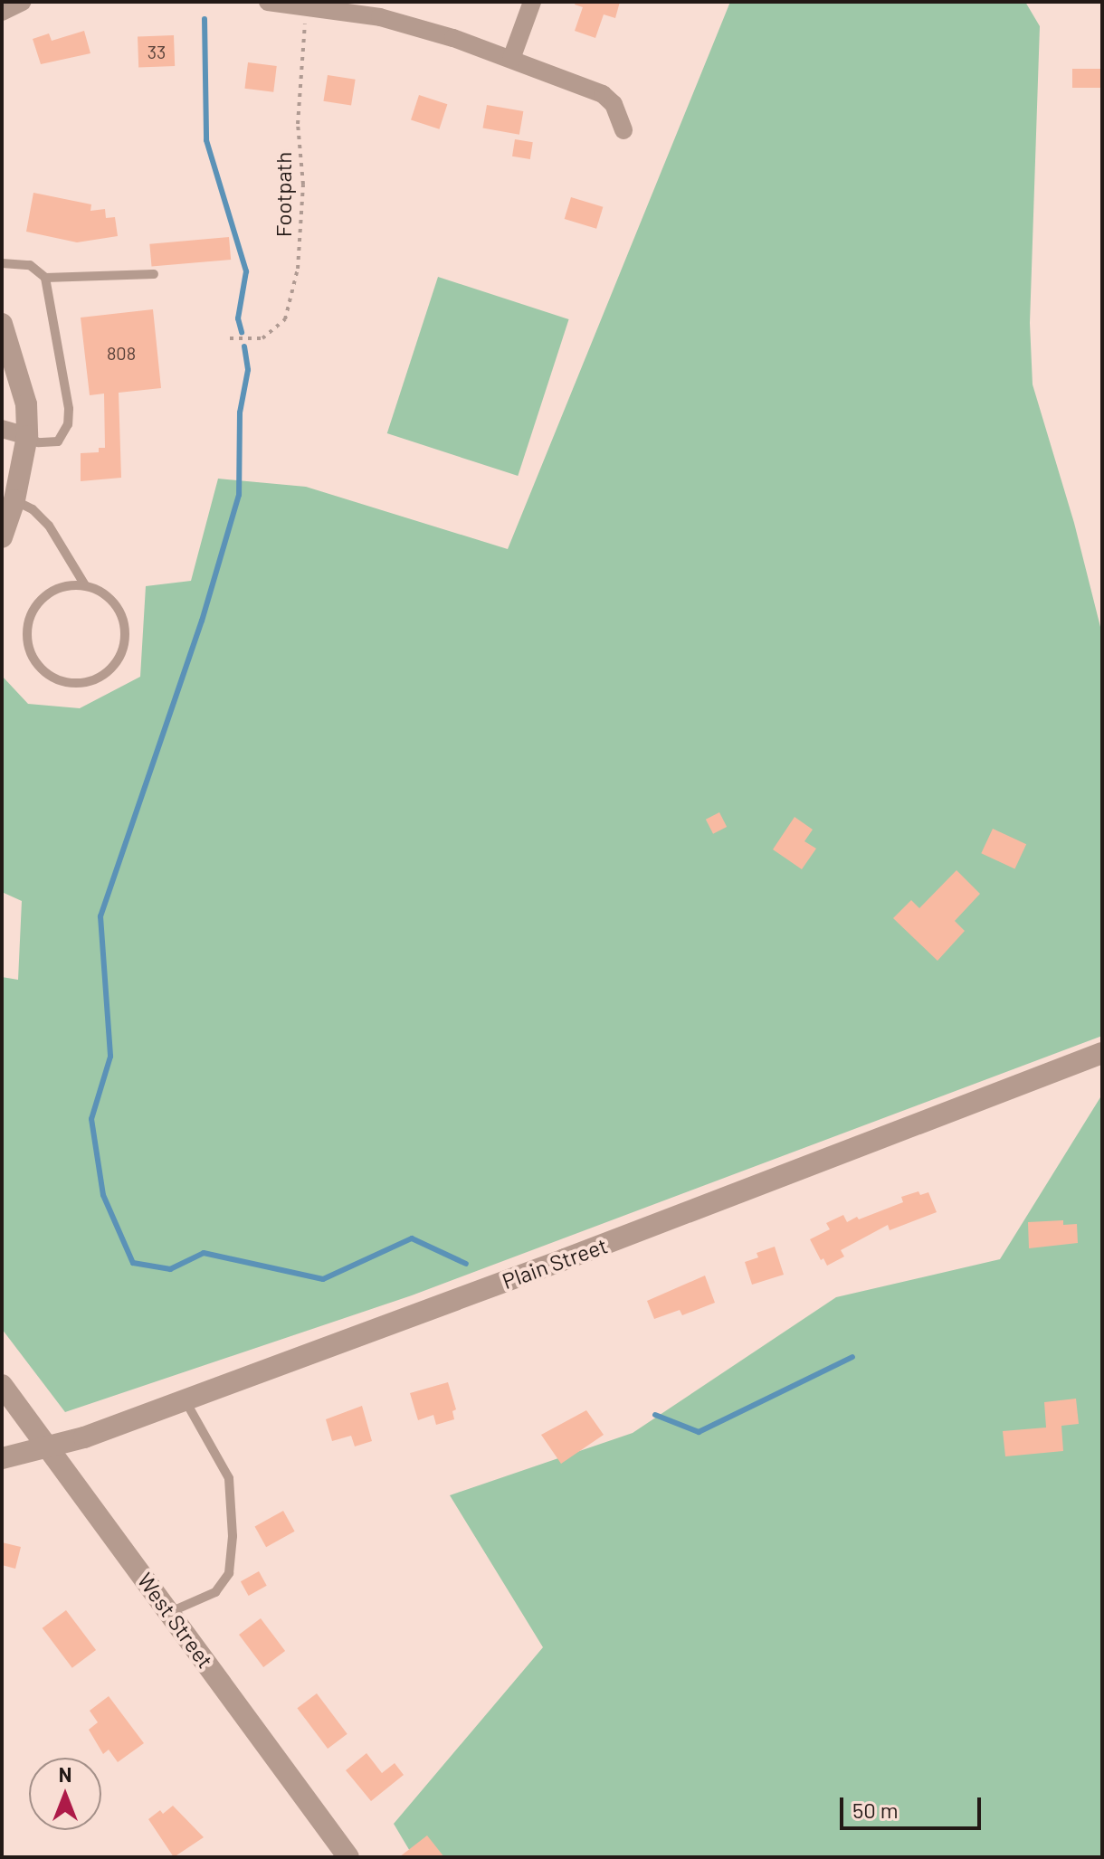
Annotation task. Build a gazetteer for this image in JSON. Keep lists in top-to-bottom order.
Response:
{
  "streets": {
    "street": ["Plain Street", "West Street"],
    "path": ["Footpath"]
  },
  "crossings": [
    ["Plain Street", "West Street"]
  ],
  "house_numbers": ["33", "808"],
  "scale_bar": "50 m",
  "north": "top"
}
